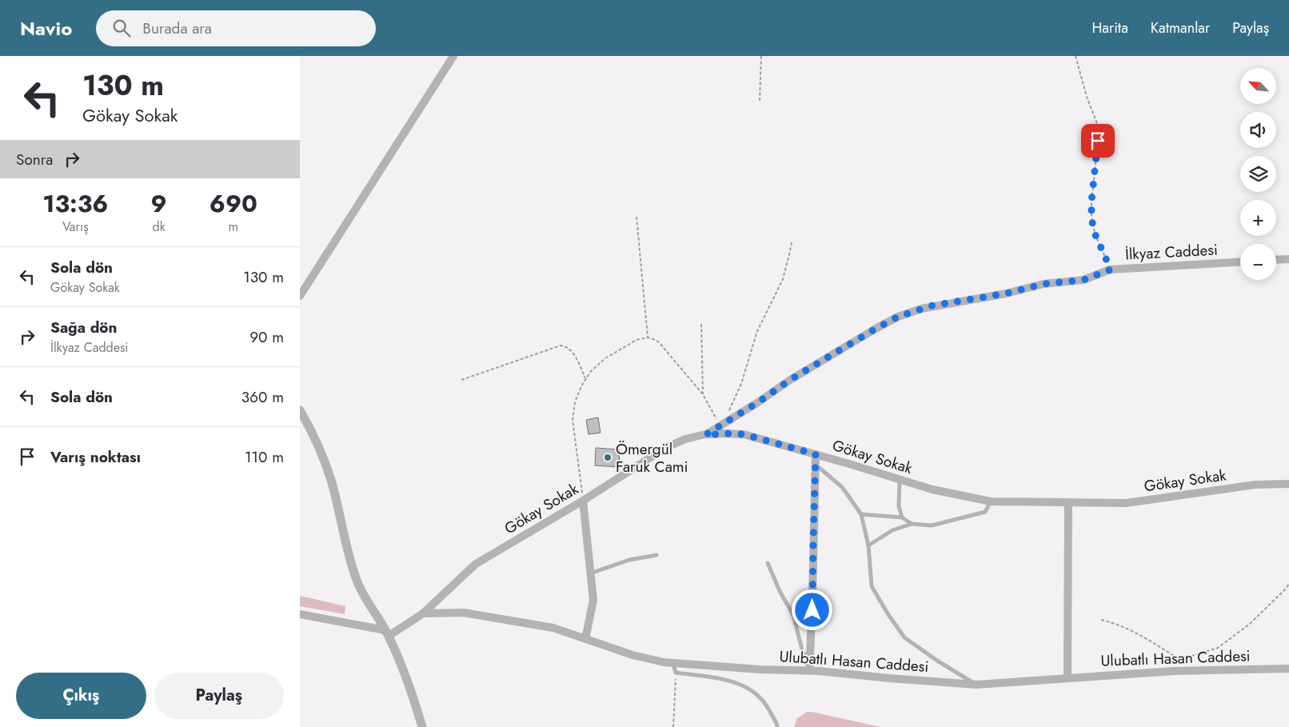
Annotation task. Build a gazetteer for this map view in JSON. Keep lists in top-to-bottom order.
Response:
{
  "streets": {
    "street": ["İlkyaz Caddesi", "Gökay Sokak", "Ulubatlı Hasan Caddesi"]
  },
  "crossings": [
    ["İlkyaz Caddesi", "Gökay Sokak"],
    ["Gökay Sokak", "Ulubatlı Hasan Caddesi"]
  ],
  "places": ["Ömergül Faruk Cami"],
  "north": "top left",
  "page": {
    "header": "Navio",
    "search": "Burada ara",
    "nav": ["Harita", "Katmanlar", "Paylaş"],
    "turn": ["130 m", "Gökay Sokak"],
    "map_buttons": ["+", "−"],
    "then": "Sonra",
    "eta": [
      "13:36",
      "Varış",
      "9",
      "dk",
      "690",
      "m"
    ],
    "list": [
      {
        "name": "Sola dön",
        "note": "Gökay Sokak",
        "value": "130 m"
      },
      {
        "name": "Sağa dön",
        "note": "İlkyaz Caddesi",
        "value": "90 m"
      },
      {
        "name": "Sola dön",
        "value": "360 m"
      },
      {
        "name": "Varış noktası",
        "value": "110 m"
      }
    ],
    "buttons": ["Çıkış", "Paylaş"]
  }
}
